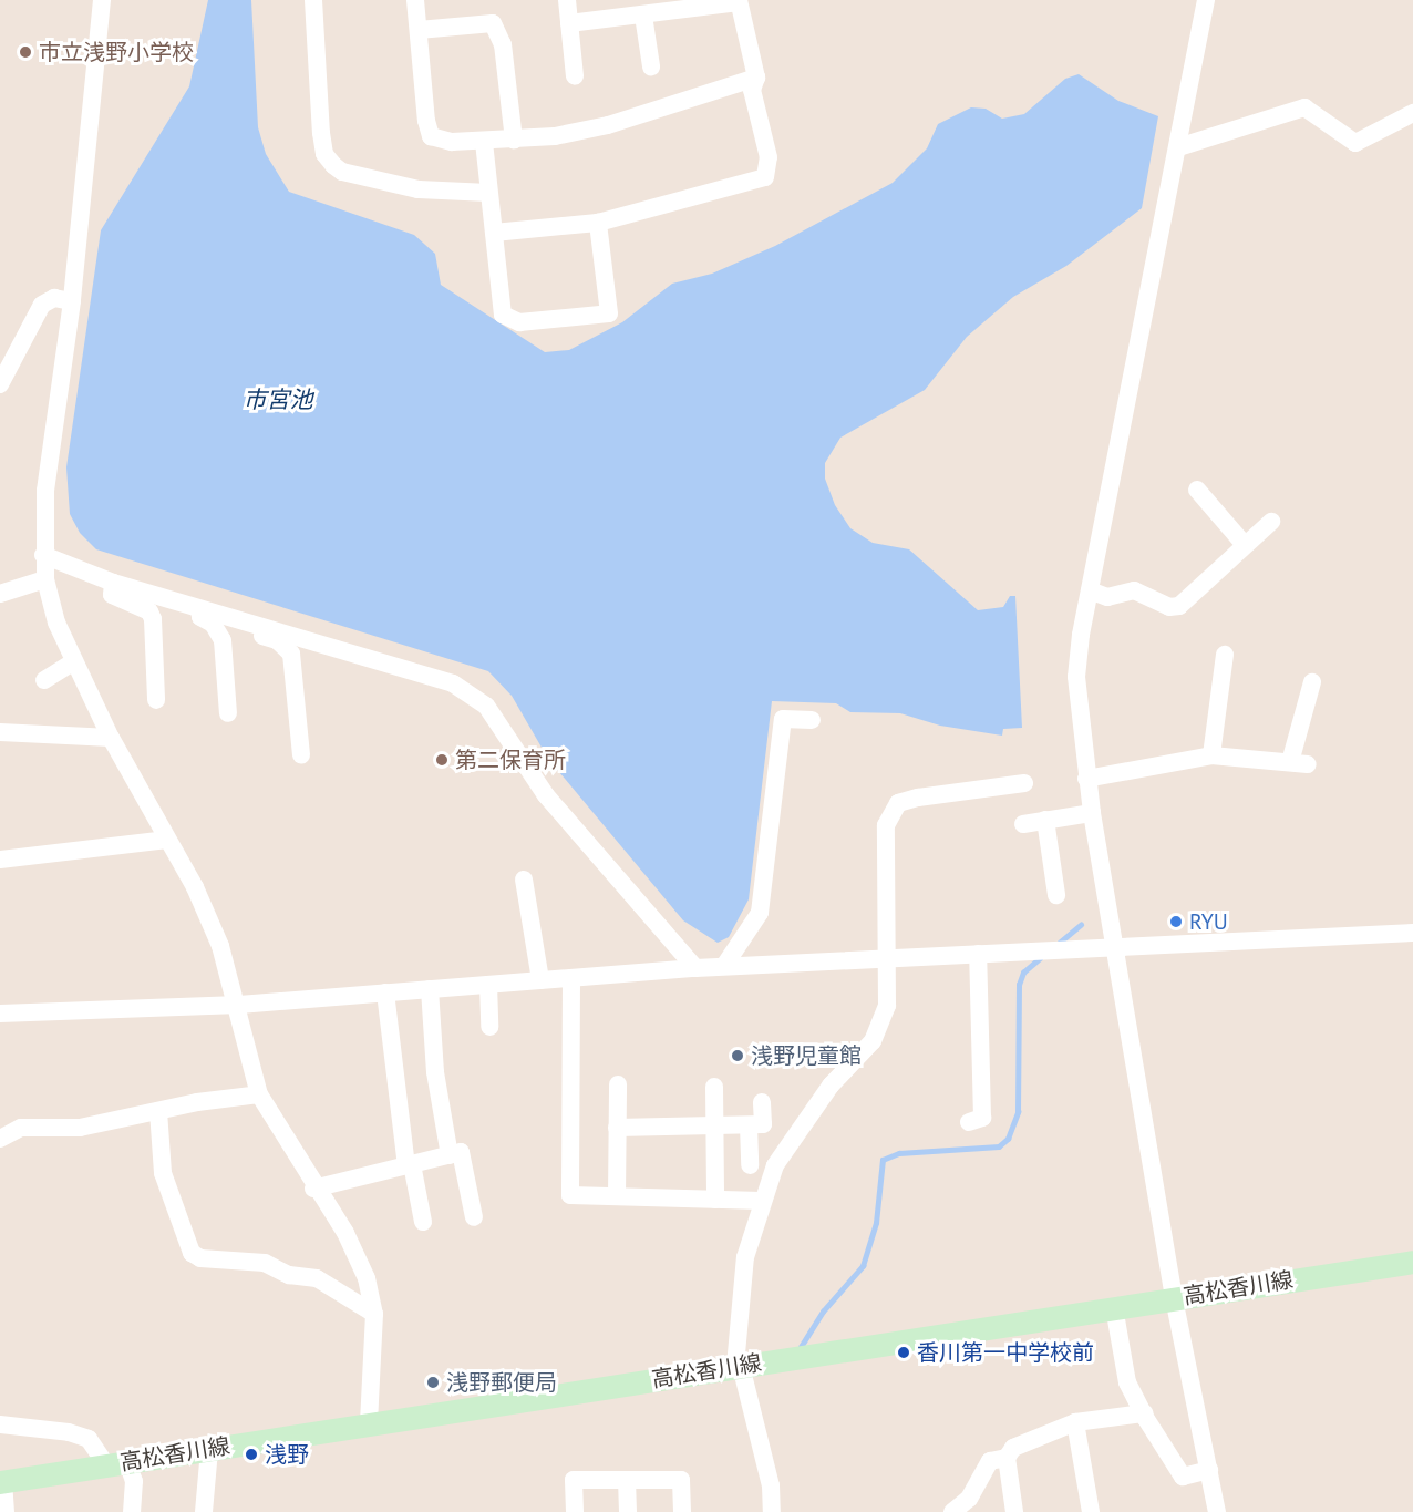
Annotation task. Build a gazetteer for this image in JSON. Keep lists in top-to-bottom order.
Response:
{
  "streets": {
    "main road": ["高松香川線"]
  },
  "water": ["市宮池"],
  "places": [
    "市立浅野小学校",
    "第二保育所",
    "RYU",
    "浅野児童館",
    "香川第一中学校前",
    "浅野郵便局",
    "浅野"
  ]
}
